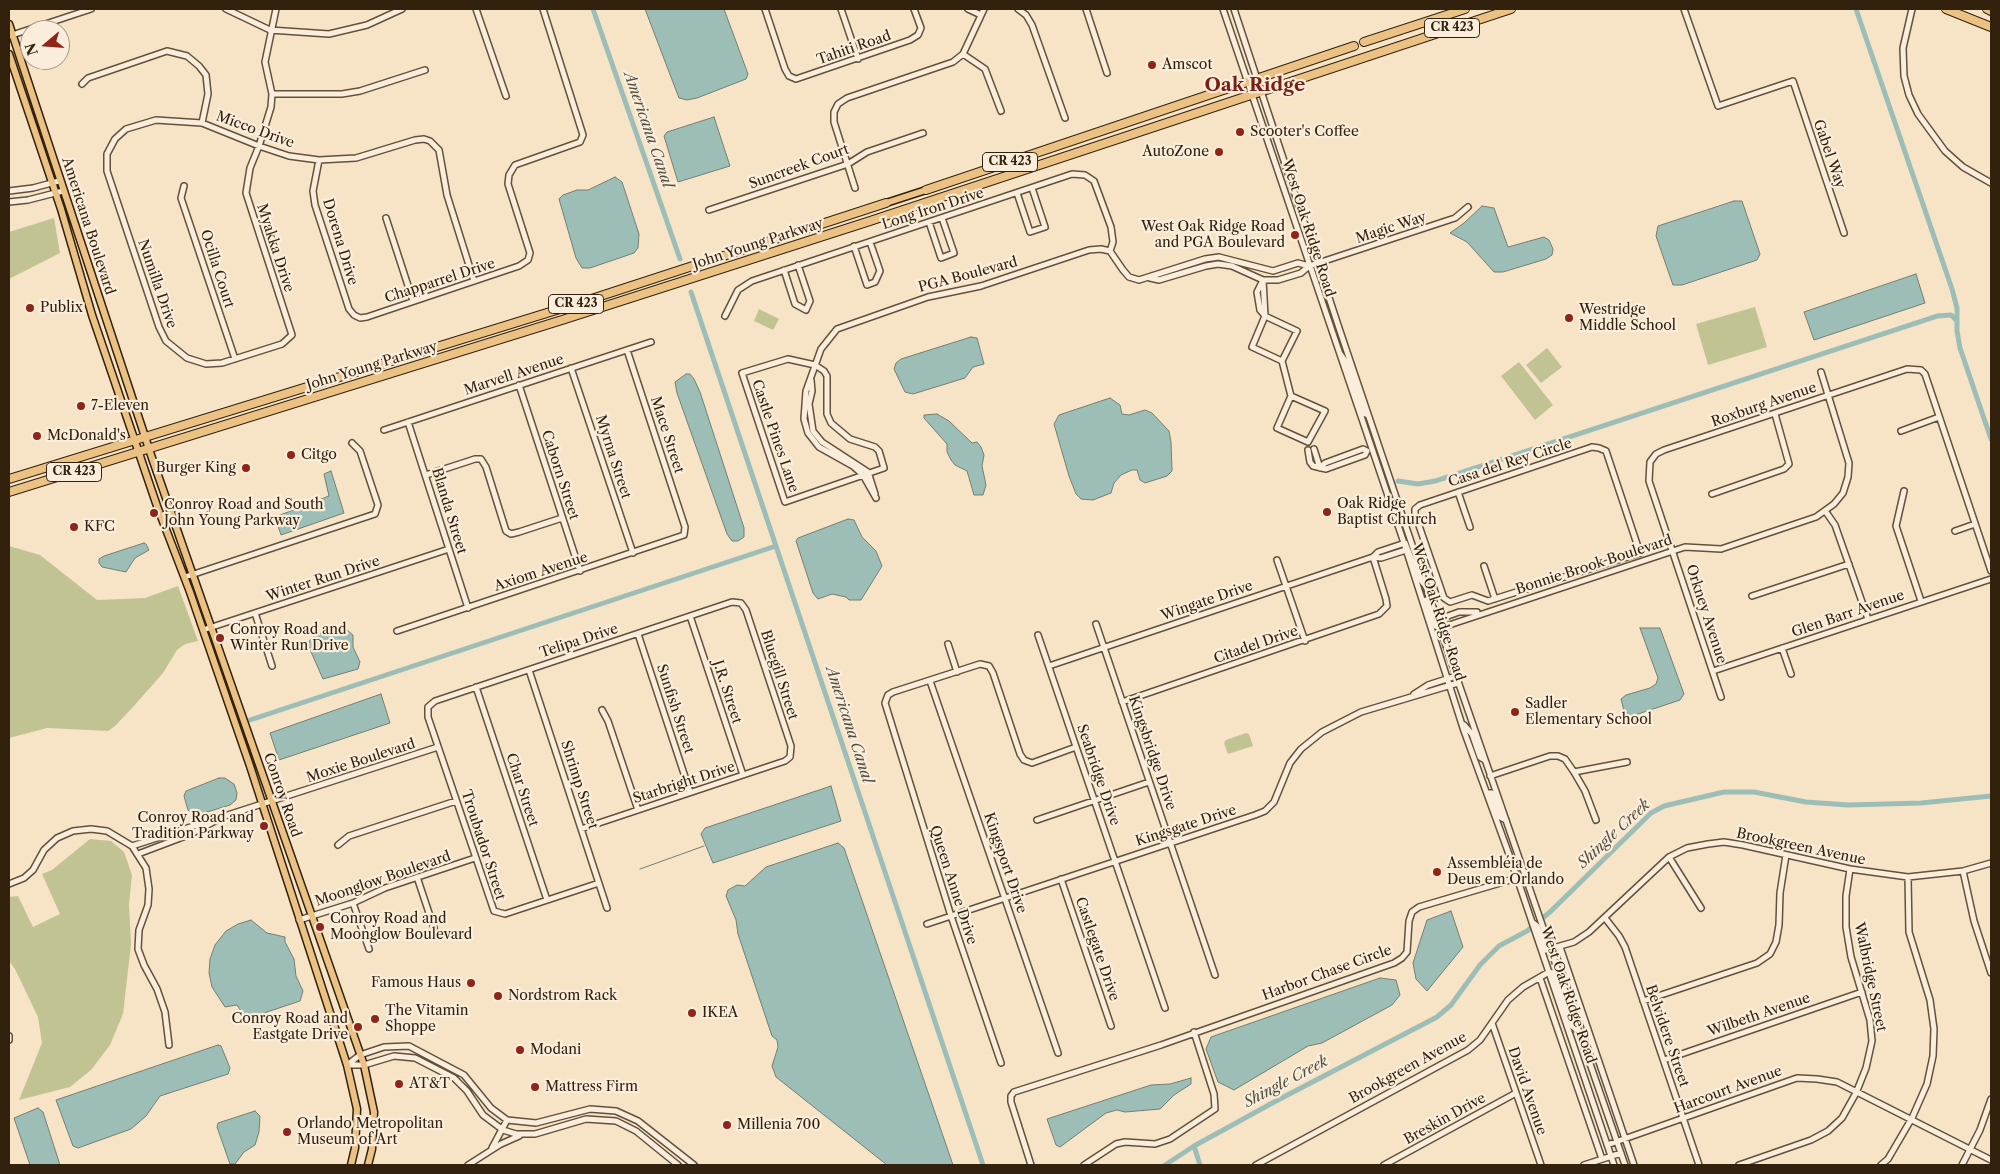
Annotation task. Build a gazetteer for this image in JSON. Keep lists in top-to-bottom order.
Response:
{
  "streets": {
    "highway": ["CR 423", "John Young Parkway"],
    "main road": ["Americana Boulevard", "Conroy Road"],
    "street": [
      "Tahiti Road",
      "Micco Drive",
      "Gabel Way",
      "Suncreek Court",
      "Long Iron Drive",
      "West Oak Ridge Road",
      "Magic Way",
      "Dorena Drive",
      "Myakka Drive",
      "Ocilla Court",
      "PGA Boulevard",
      "Chapparrel Drive",
      "Numilla Drive",
      "Marvell Avenue",
      "Roxburg Avenue",
      "Mace Street",
      "Castle Pines Lane",
      "Myrna Street",
      "Casa del Rey Circle",
      "Caborn Street",
      "Blanda Street",
      "Bonnie Brook Boulevard",
      "Axiom Avenue",
      "Winter Run Drive",
      "Wingate Drive",
      "Orkney Avenue",
      "Glen Barr Avenue",
      "Telipa Drive",
      "Citadel Drive",
      "Bluegill Street",
      "J.R. Street",
      "Sunfish Street",
      "Kingsbridge Drive",
      "Moxie Boulevard",
      "Seabridge Drive",
      "Starbright Drive",
      "Shrimp Street",
      "Char Street",
      "Kingsgate Drive",
      "Troubador Street",
      "Brookgreen Avenue",
      "Kingsport Drive",
      "Moonglow Boulevard",
      "Queen Anne Drive",
      "Castlegate Drive",
      "Harbor Chase Circle",
      "Walbridge Street",
      "Wilbeth Avenue",
      "Belvidere Street",
      "Harcourt Avenue",
      "David Avenue",
      "Breskin Drive"
    ]
  },
  "crossings": [
    ["Micco Drive", "Dorena Drive"],
    ["Micco Drive", "Myakka Drive"],
    ["Micco Drive", "Chapparrel Drive"],
    ["Micco Drive", "Numilla Drive"],
    ["Long Iron Drive", "PGA Boulevard"],
    ["Americana Boulevard", "John Young Parkway"],
    ["Americana Boulevard", "Conroy Road"],
    ["West Oak Ridge Road", "Magic Way"],
    ["West Oak Ridge Road", "John Young Parkway"],
    ["West Oak Ridge Road", "Bonnie Brook Boulevard"],
    ["West Oak Ridge Road", "Wingate Drive"],
    ["West Oak Ridge Road", "Kingsgate Drive"],
    ["West Oak Ridge Road", "Brookgreen Avenue"],
    ["West Oak Ridge Road", "Harbor Chase Circle"],
    ["West Oak Ridge Road", "Harcourt Avenue"],
    ["Dorena Drive", "Chapparrel Drive"],
    ["John Young Parkway", "Conroy Road"],
    ["Myakka Drive", "Numilla Drive"],
    ["Ocilla Court", "Numilla Drive"],
    ["PGA Boulevard", "Castle Pines Lane"],
    ["Marvell Avenue", "Mace Street"],
    ["Marvell Avenue", "Myrna Street"],
    ["Marvell Avenue", "Caborn Street"],
    ["Marvell Avenue", "Blanda Street"],
    ["Roxburg Avenue", "Bonnie Brook Boulevard"],
    ["Roxburg Avenue", "Orkney Avenue"],
    ["Mace Street", "Axiom Avenue"],
    ["Myrna Street", "Axiom Avenue"],
    ["Caborn Street", "Axiom Avenue"],
    ["Blanda Street", "Axiom Avenue"],
    ["Blanda Street", "Winter Run Drive"],
    ["Bonnie Brook Boulevard", "Orkney Avenue"],
    ["Winter Run Drive", "Conroy Road"],
    ["Wingate Drive", "Citadel Drive"],
    ["Wingate Drive", "Kingsbridge Drive"],
    ["Wingate Drive", "Seabridge Drive"],
    ["Orkney Avenue", "Glen Barr Avenue"],
    ["Telipa Drive", "Bluegill Street"],
    ["Telipa Drive", "J.R. Street"],
    ["Telipa Drive", "Sunfish Street"],
    ["Telipa Drive", "Shrimp Street"],
    ["Telipa Drive", "Char Street"],
    ["Telipa Drive", "Troubador Street"],
    ["Citadel Drive", "Kingsbridge Drive"],
    ["Bluegill Street", "Starbright Drive"],
    ["J.R. Street", "Starbright Drive"],
    ["Sunfish Street", "Starbright Drive"],
    ["Kingsbridge Drive", "Kingsgate Drive"],
    ["Moxie Boulevard", "Conroy Road"],
    ["Moxie Boulevard", "Troubador Street"],
    ["Seabridge Drive", "Kingsgate Drive"],
    ["Starbright Drive", "Shrimp Street"],
    ["Shrimp Street", "Troubador Street"],
    ["Char Street", "Troubador Street"],
    ["Conroy Road", "Moonglow Boulevard"],
    ["Kingsgate Drive", "Kingsport Drive"],
    ["Kingsgate Drive", "Queen Anne Drive"],
    ["Kingsgate Drive", "Castlegate Drive"],
    ["Troubador Street", "Moonglow Boulevard"],
    ["Brookgreen Avenue", "Walbridge Street"],
    ["Brookgreen Avenue", "Belvidere Street"],
    ["Brookgreen Avenue", "David Avenue"],
    ["Kingsport Drive", "Queen Anne Drive"],
    ["Walbridge Street", "Wilbeth Avenue"],
    ["Walbridge Street", "Harcourt Avenue"],
    ["Wilbeth Avenue", "Belvidere Street"],
    ["Belvidere Street", "Harcourt Avenue"],
    ["David Avenue", "Breskin Drive"]
  ],
  "districts": ["Oak Ridge"],
  "water": ["Americana Canal", "Shingle Creek"],
  "places": [
    "Amscot",
    "Scooter's Coffee",
    "AutoZone",
    "West Oak Ridge Road and PGA Boulevard",
    "Publix",
    "Westridge Middle School",
    "7-Eleven",
    "McDonald's",
    "Citgo",
    "Burger King",
    "Oak Ridge Baptist Church",
    "Conroy Road and South John Young Parkway",
    "KFC",
    "Conroy Road and Winter Run Drive",
    "Sadler Elementary School",
    "Conroy Road and Tradition Parkway",
    "Assembléia de Deus em Orlando",
    "Conroy Road and Moonglow Boulevard",
    "Famous Haus",
    "Nordstrom Rack",
    "IKEA",
    "The Vitamin Shoppe",
    "Conroy Road and Eastgate Drive",
    "Modani",
    "AT&T",
    "Mattress Firm",
    "Millenia 700",
    "Orlando Metropolitan Museum of Art"
  ],
  "north": "left"
}
